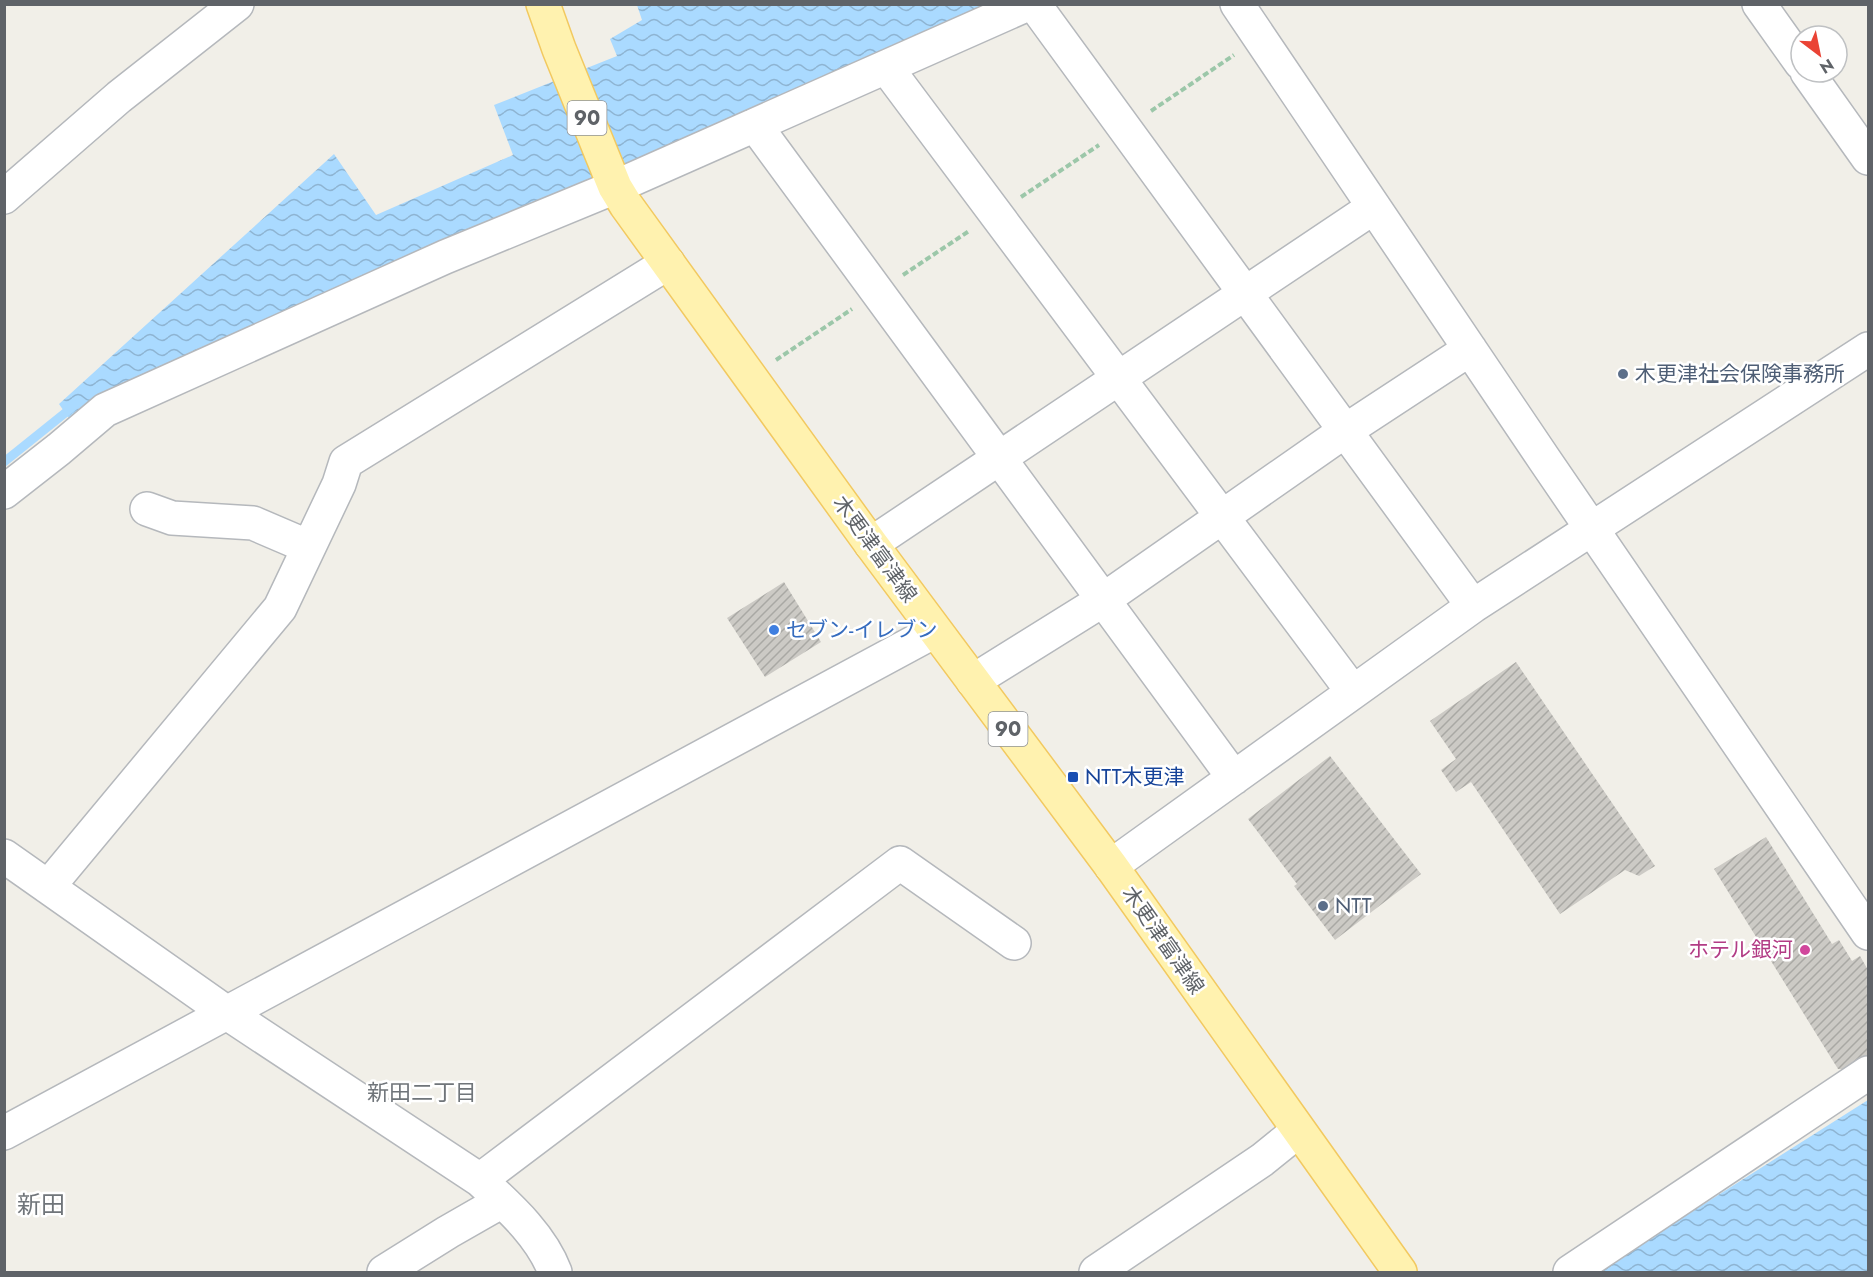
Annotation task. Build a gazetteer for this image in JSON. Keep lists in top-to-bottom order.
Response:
{
  "streets": {
    "main road": ["90", "木更津富津線"]
  },
  "districts": ["新田二丁目", "新田"],
  "places": {
    "other": [
      "木更津社会保険事務所",
      "セブン-イレブン",
      "NTT",
      "ホテル銀河"
    ],
    "transit": ["NTT木更津"]
  },
  "north": "bottom right"
}
